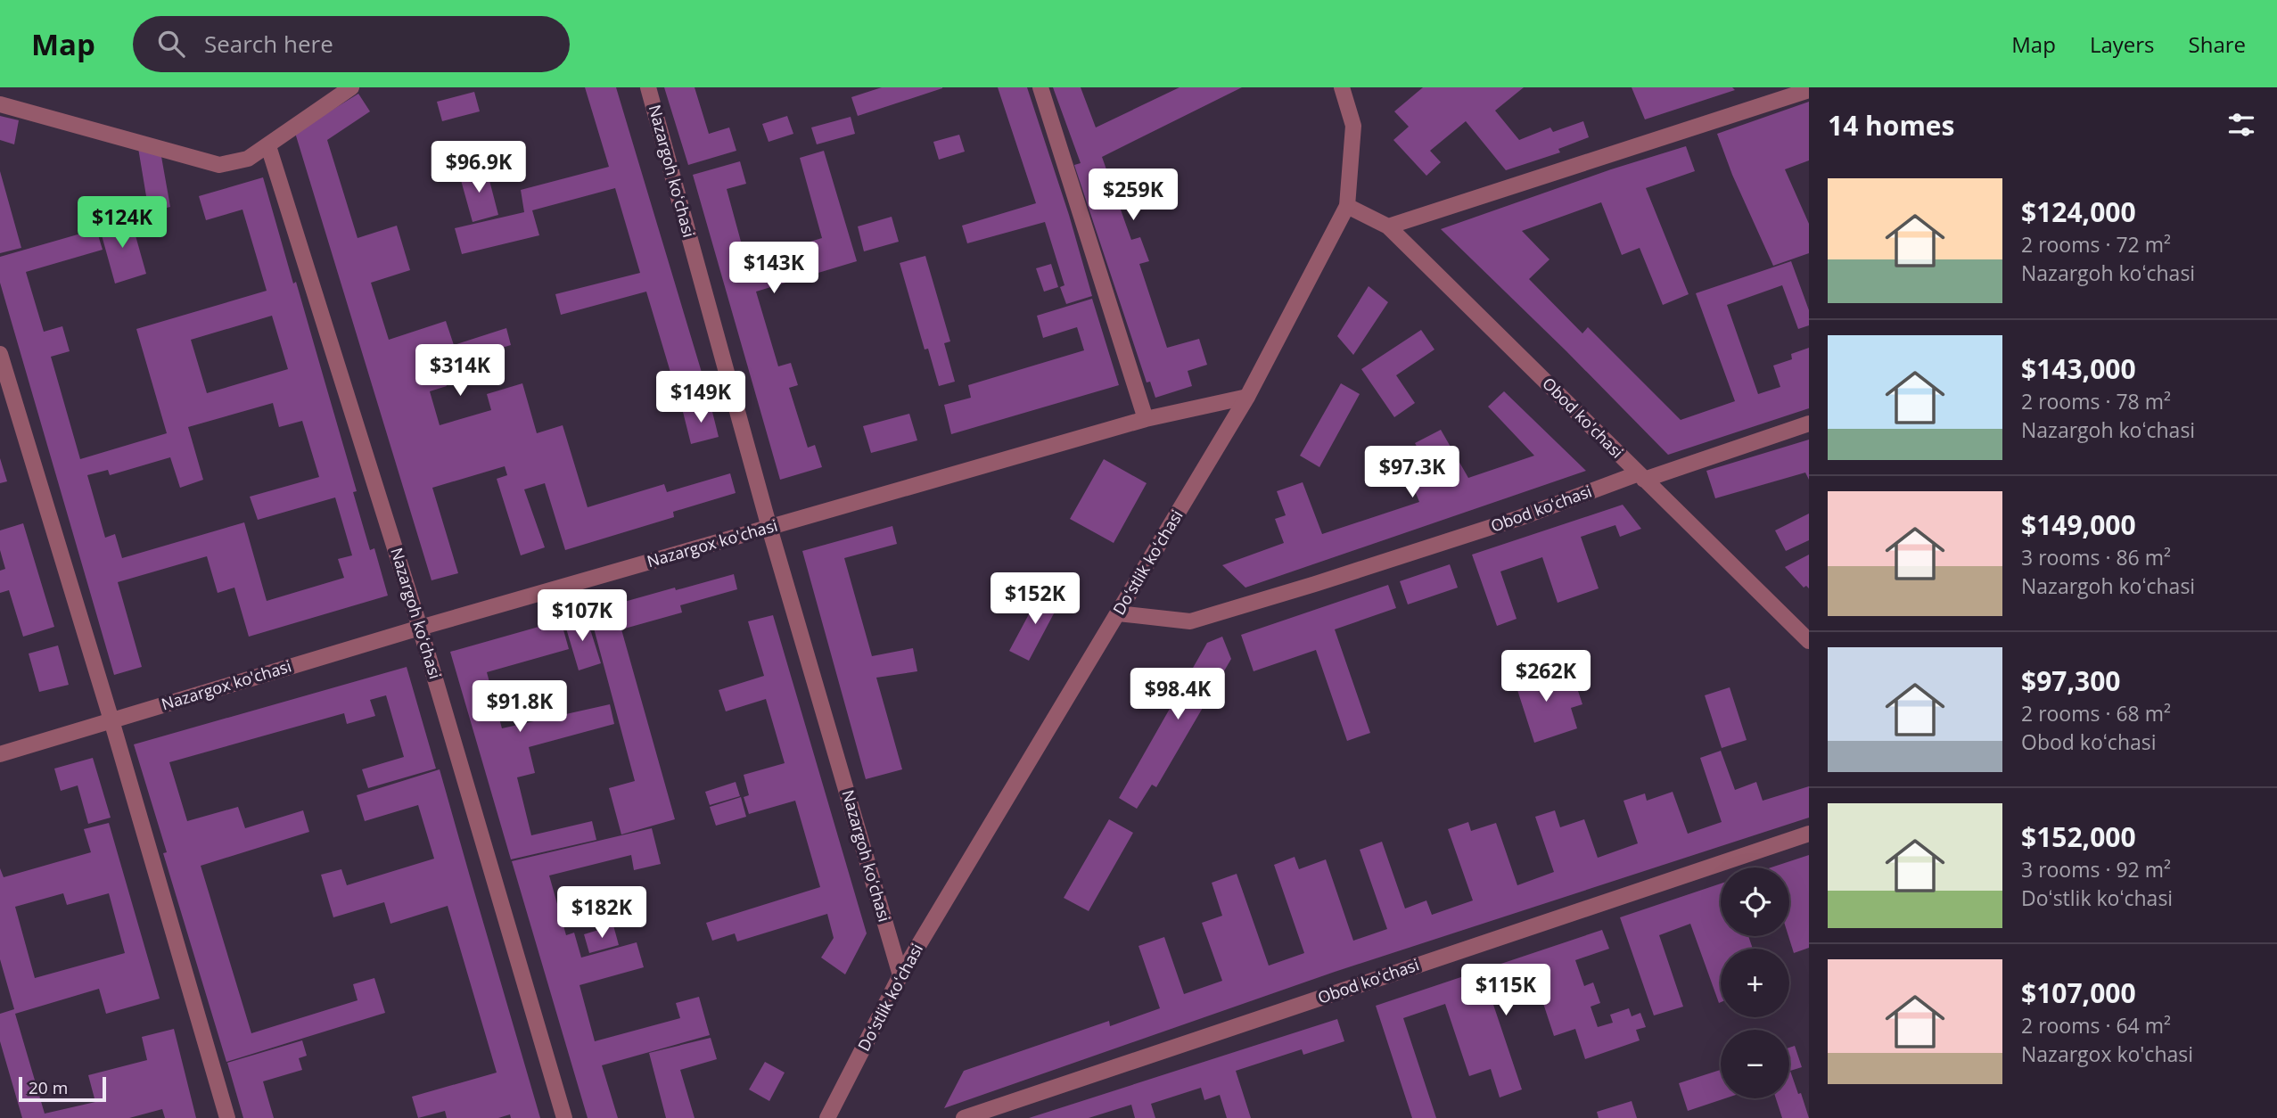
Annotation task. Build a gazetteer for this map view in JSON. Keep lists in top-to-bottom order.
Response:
{
  "streets": {
    "street": [
      "Nazargoh koʻchasi",
      "Obod ko'chasi",
      "Obod koʻchasi",
      "Nazargox ko'chasi",
      "Doʻstlik koʻchasi"
    ]
  },
  "crossings": [
    ["Nazargoh koʻchasi", "Nazargox ko'chasi"],
    ["Nazargoh koʻchasi", "Doʻstlik koʻchasi"],
    ["Obod ko'chasi", "Obod koʻchasi"],
    ["Obod ko'chasi", "Doʻstlik koʻchasi"],
    ["Obod koʻchasi", "Doʻstlik koʻchasi"],
    ["Nazargox ko'chasi", "Doʻstlik koʻchasi"]
  ],
  "scale_bar": "20 m",
  "page": {
    "header": "Map",
    "search": "Search here",
    "nav": ["Map", "Layers", "Share"],
    "heading": "14 homes",
    "price": [
      "$96.9K",
      "$259K",
      "$124K",
      "$143K",
      "$314K",
      "$149K",
      "$97.3K",
      "$152K",
      "$107K",
      "$262K",
      "$98.4K",
      "$91.8K",
      "$182K",
      "$115K"
    ],
    "list": [
      {
        "name": "$124,000",
        "note": "2 rooms · 72 m² · Nazargoh koʻchasi"
      },
      {
        "name": "$143,000",
        "note": "2 rooms · 78 m² · Nazargoh koʻchasi"
      },
      {
        "name": "$149,000",
        "note": "3 rooms · 86 m² · Nazargoh koʻchasi"
      },
      {
        "name": "$97,300",
        "note": "2 rooms · 68 m² · Obod koʻchasi"
      },
      {
        "name": "$152,000",
        "note": "3 rooms · 92 m² · Doʻstlik koʻchasi"
      },
      {
        "name": "$107,000",
        "note": "2 rooms · 64 m² · Nazargox ko'chasi"
      }
    ],
    "map_buttons": ["+", "−"],
    "scale": "20 m"
  }
}
